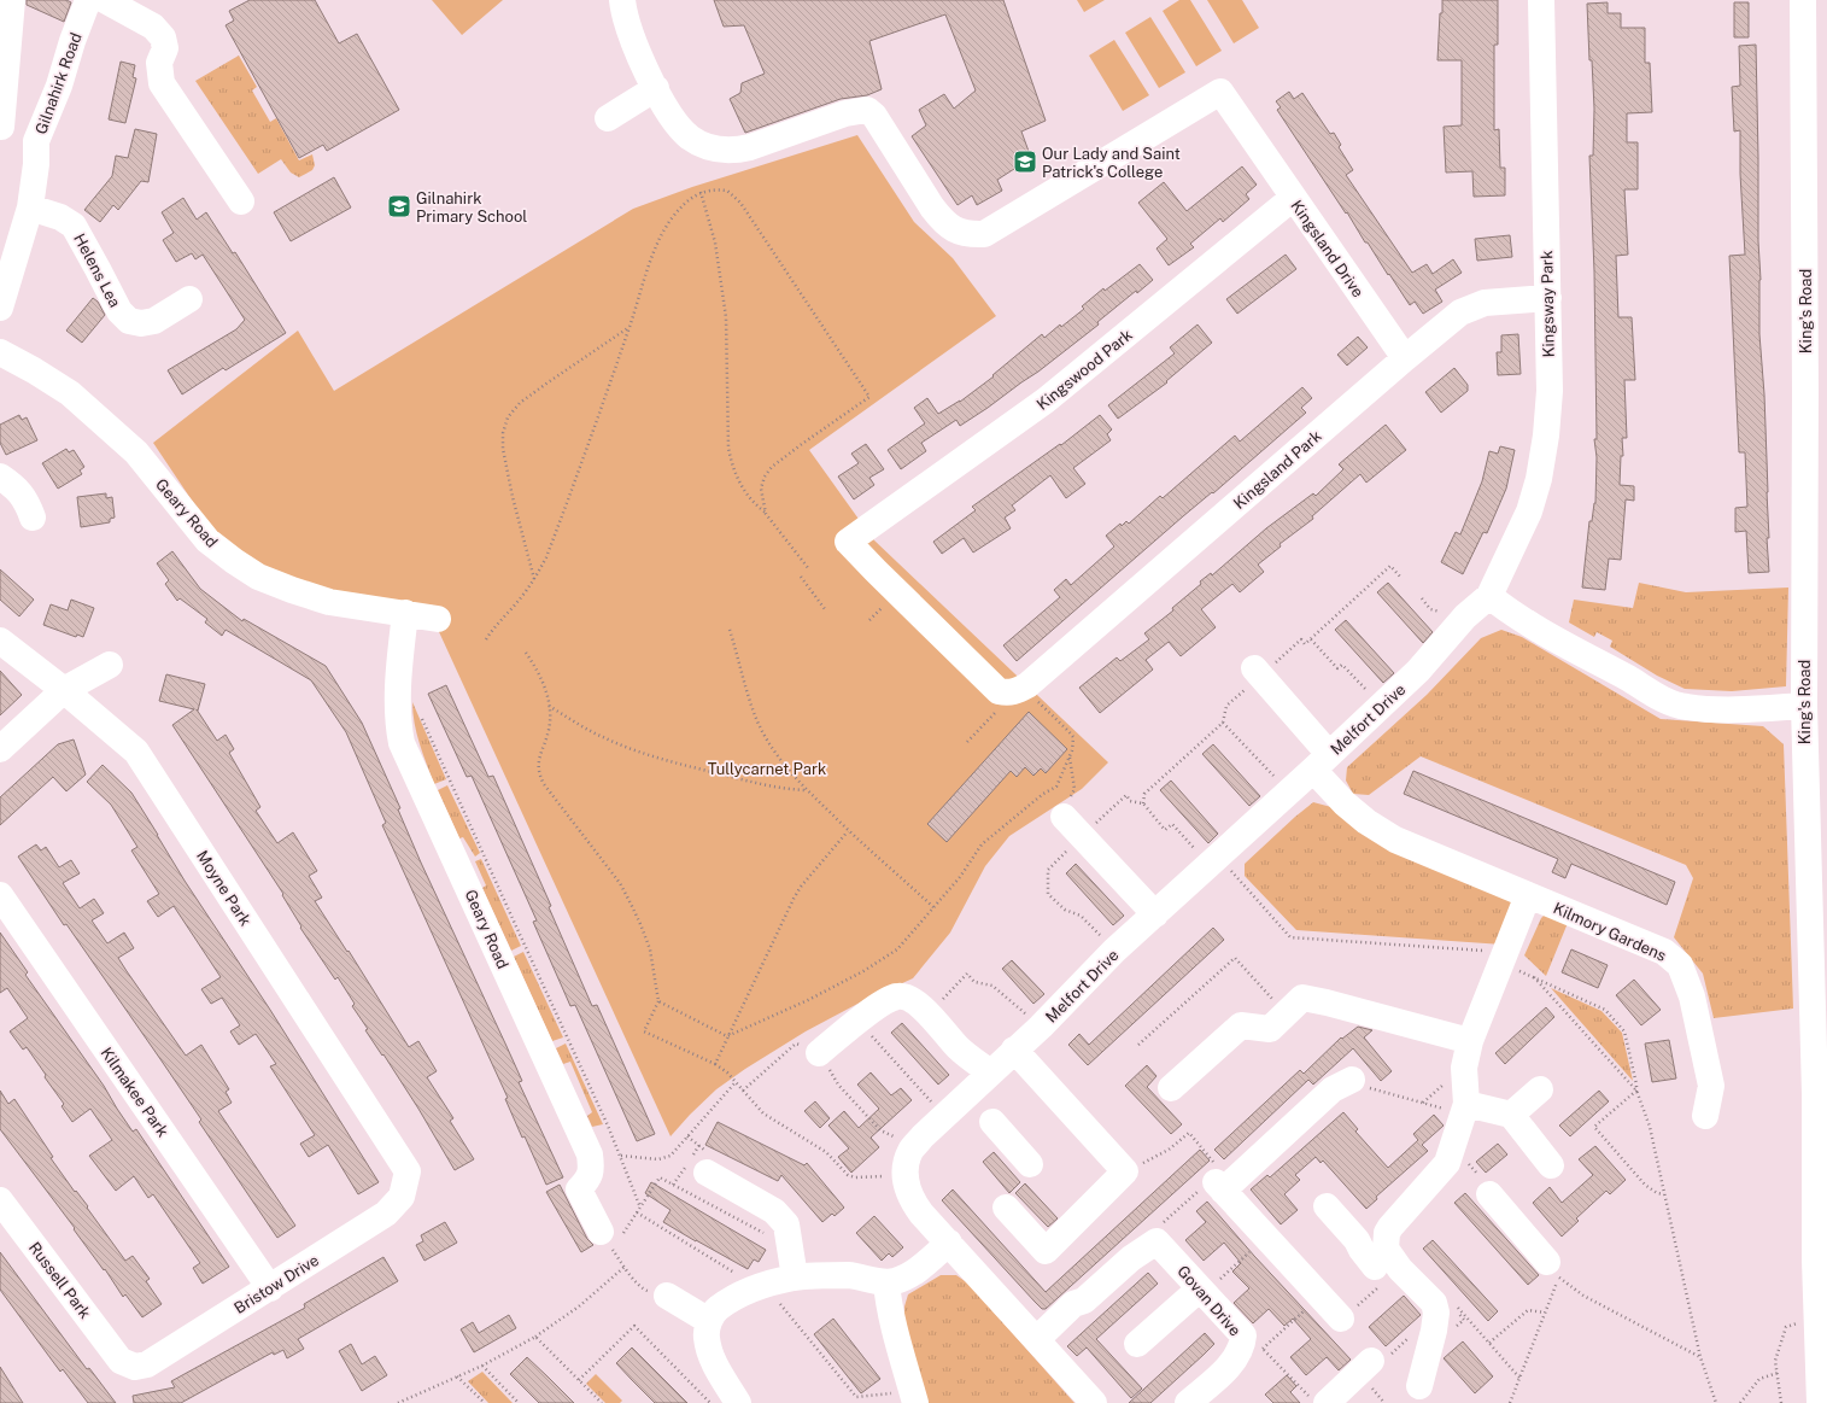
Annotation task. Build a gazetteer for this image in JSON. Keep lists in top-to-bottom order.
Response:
{
  "streets": {
    "street": [
      "Gilnahirk Road",
      "Kingsland Drive",
      "Helens Lea",
      "Kingsway Park",
      "King's Road",
      "Kingswood Park",
      "Kingsland Park",
      "Geary Road",
      "Melfort Drive",
      "Moyne Park",
      "Kilmory Gardens",
      "Kilmakee Park",
      "Russell Park",
      "Bristow Drive",
      "Govan Drive"
    ]
  },
  "crossings": [
    ["Gilnahirk Road", "Helens Lea"],
    ["Kingsland Drive", "Kingswood Park"],
    ["Kingsland Drive", "Kingsland Park"],
    ["Kingsway Park", "Kingsland Park"],
    ["Kingsway Park", "Melfort Drive"],
    ["Kingswood Park", "Kingsland Park"],
    ["Melfort Drive", "Kilmory Gardens"],
    ["Moyne Park", "Bristow Drive"],
    ["Kilmakee Park", "Bristow Drive"],
    ["Russell Park", "Bristow Drive"]
  ],
  "parks": ["Tullycarnet Park"],
  "places": {
    "school or university": ["Our Lady and Saint Patrick's College", "Gilnahirk Primary School"]
  }
}
